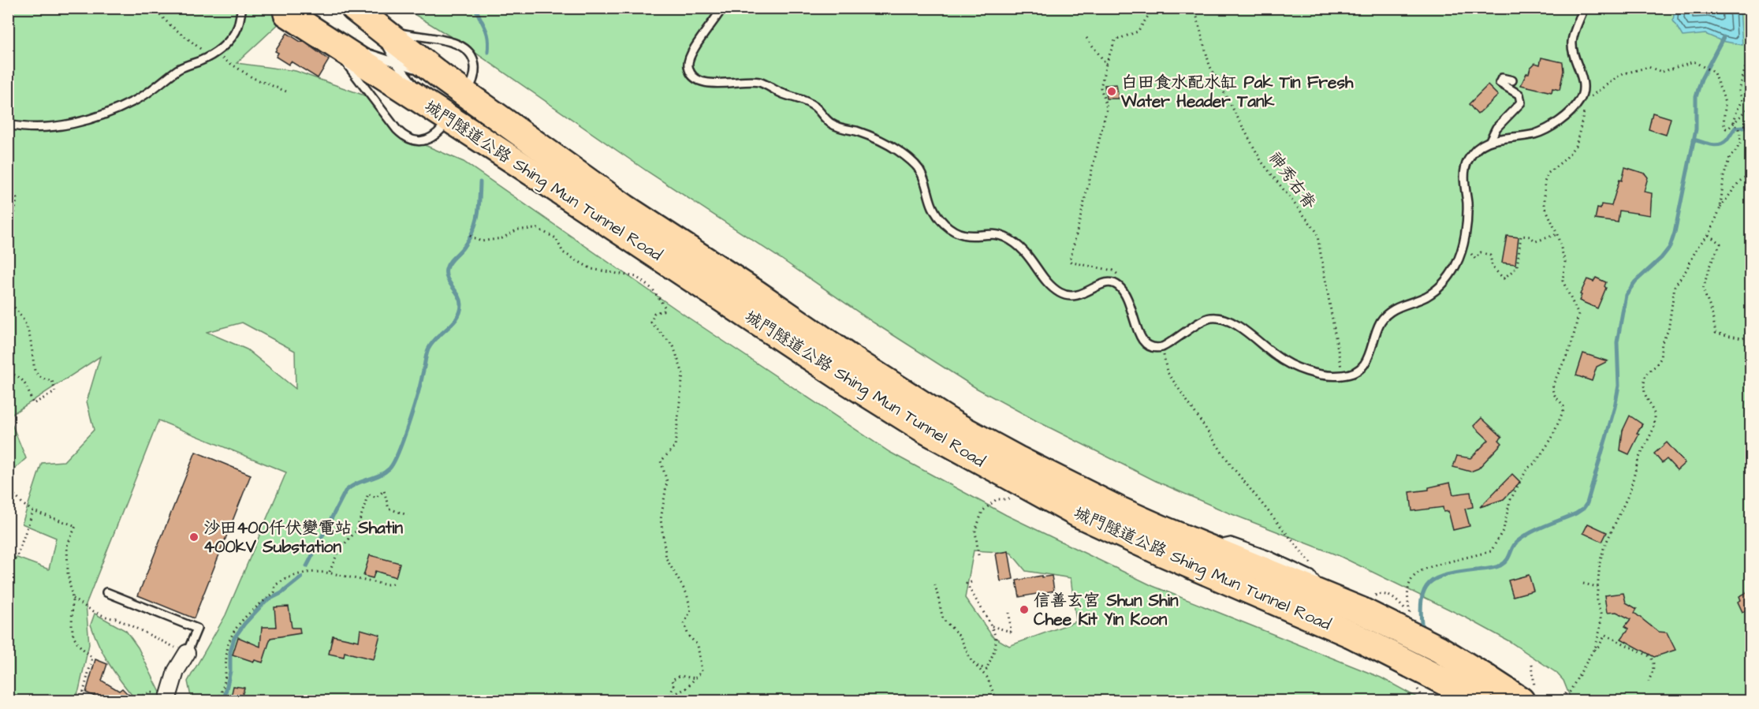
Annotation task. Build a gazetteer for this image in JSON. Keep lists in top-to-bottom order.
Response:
{
  "streets": {
    "highway": ["城門隧道公路 Shing Mun Tunnel Road"],
    "path": ["神秀右脊"]
  },
  "places": ["白田食水配水缸 Pak Tin Fresh Water Header Tank", "沙田400仟伏變電站 Shatin 400kV Substation", "信善玄宮 Shun Shin Chee Kit Yin Koon"]
}
